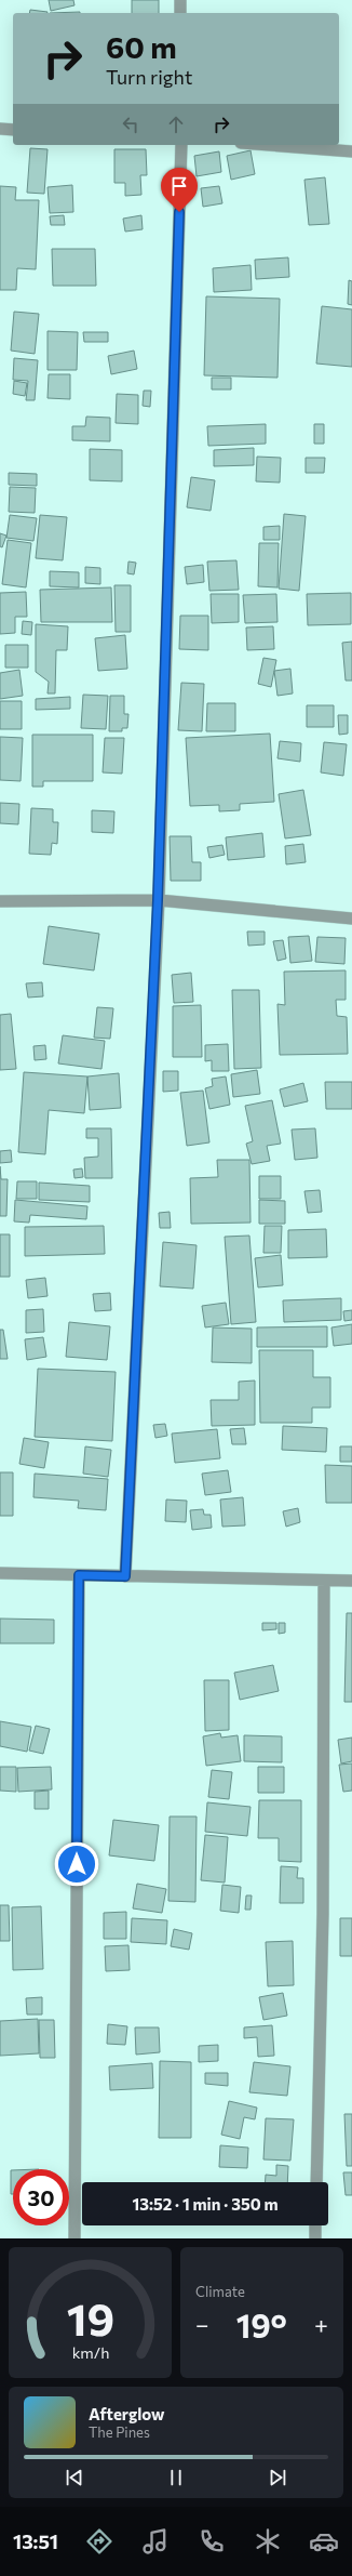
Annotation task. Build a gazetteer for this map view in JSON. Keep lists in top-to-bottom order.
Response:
{
  "page": {
    "turn": ["60 m", "Turn right"],
    "limit": "30",
    "trip": "13:52 · 1 min · 350 m",
    "tile": "Climate",
    "heat": ["−", "19°", "+"],
    "song": ["Afterglow", "The Pines"],
    "tabs": "13:51",
    "gauge": ["19", "km/h"]
  }
}
